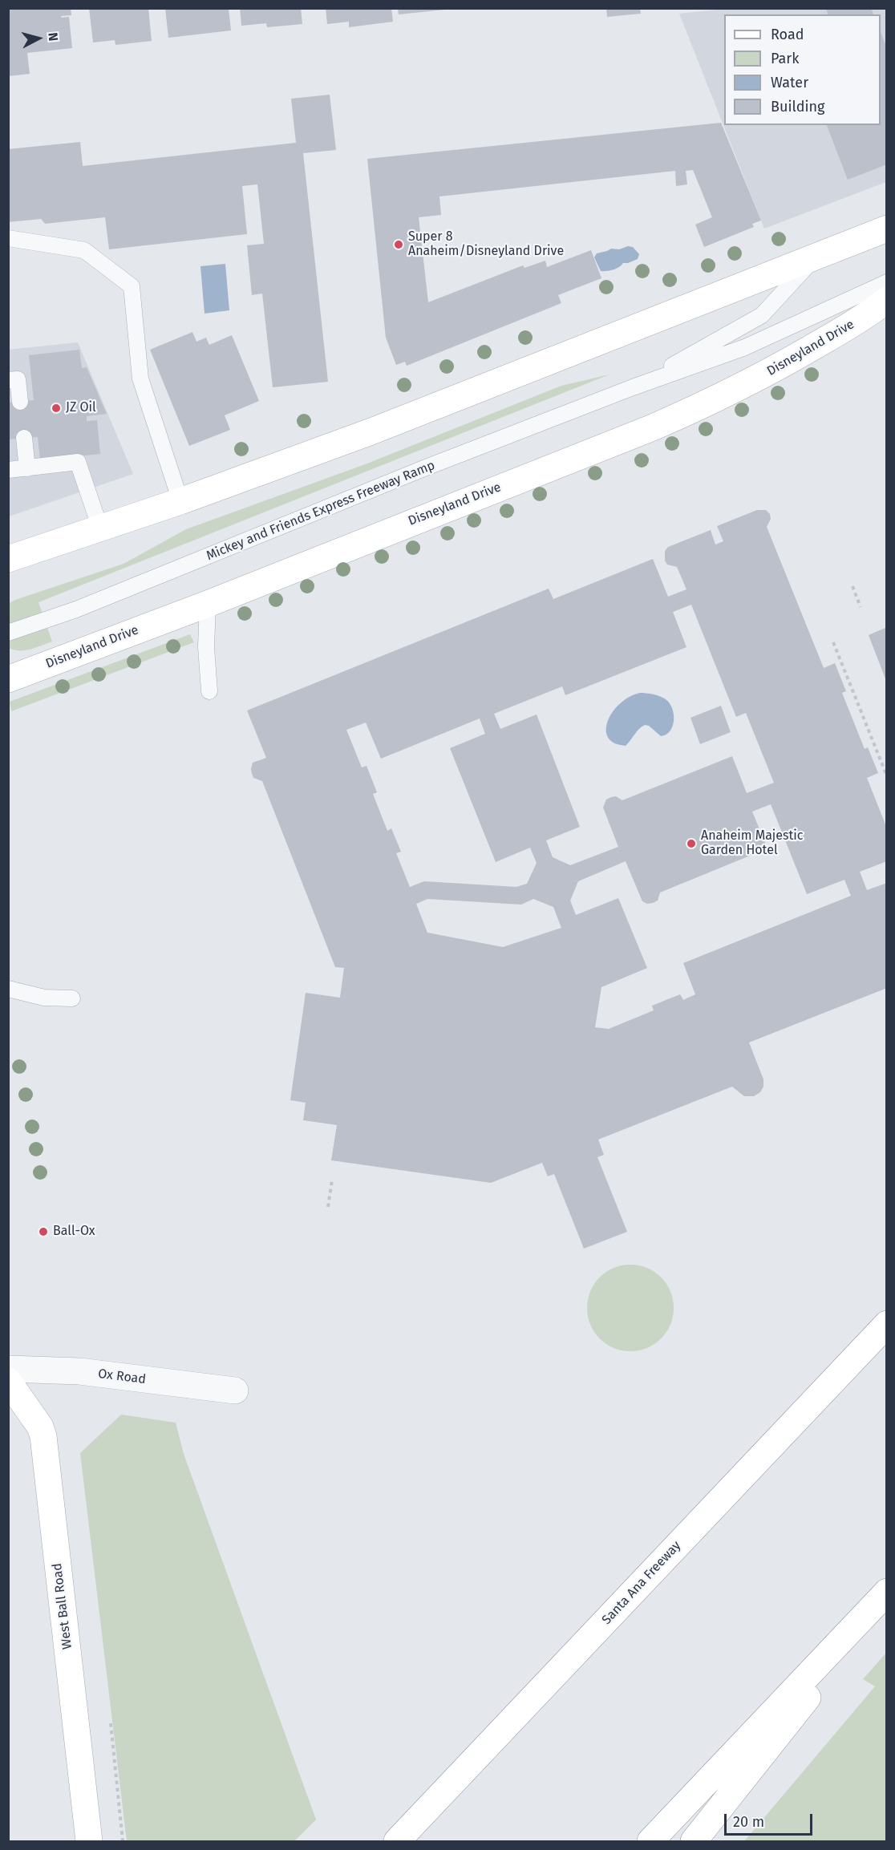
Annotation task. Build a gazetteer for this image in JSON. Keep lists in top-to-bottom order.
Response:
{
  "streets": {
    "main road": ["Disneyland Drive", "Santa Ana Freeway", "West Ball Road"],
    "street": ["Ox Road"],
    "lane": ["Mickey and Friends Express Freeway Ramp"]
  },
  "places": [
    "Super 8 Anaheim/Disneyland Drive",
    "JZ Oil",
    "Anaheim Majestic Garden Hotel",
    "Ball-Ox"
  ],
  "legend": [
    "Road",
    "Park",
    "Water",
    "Building"
  ],
  "scale_bar": "20 m",
  "north": "right"
}
